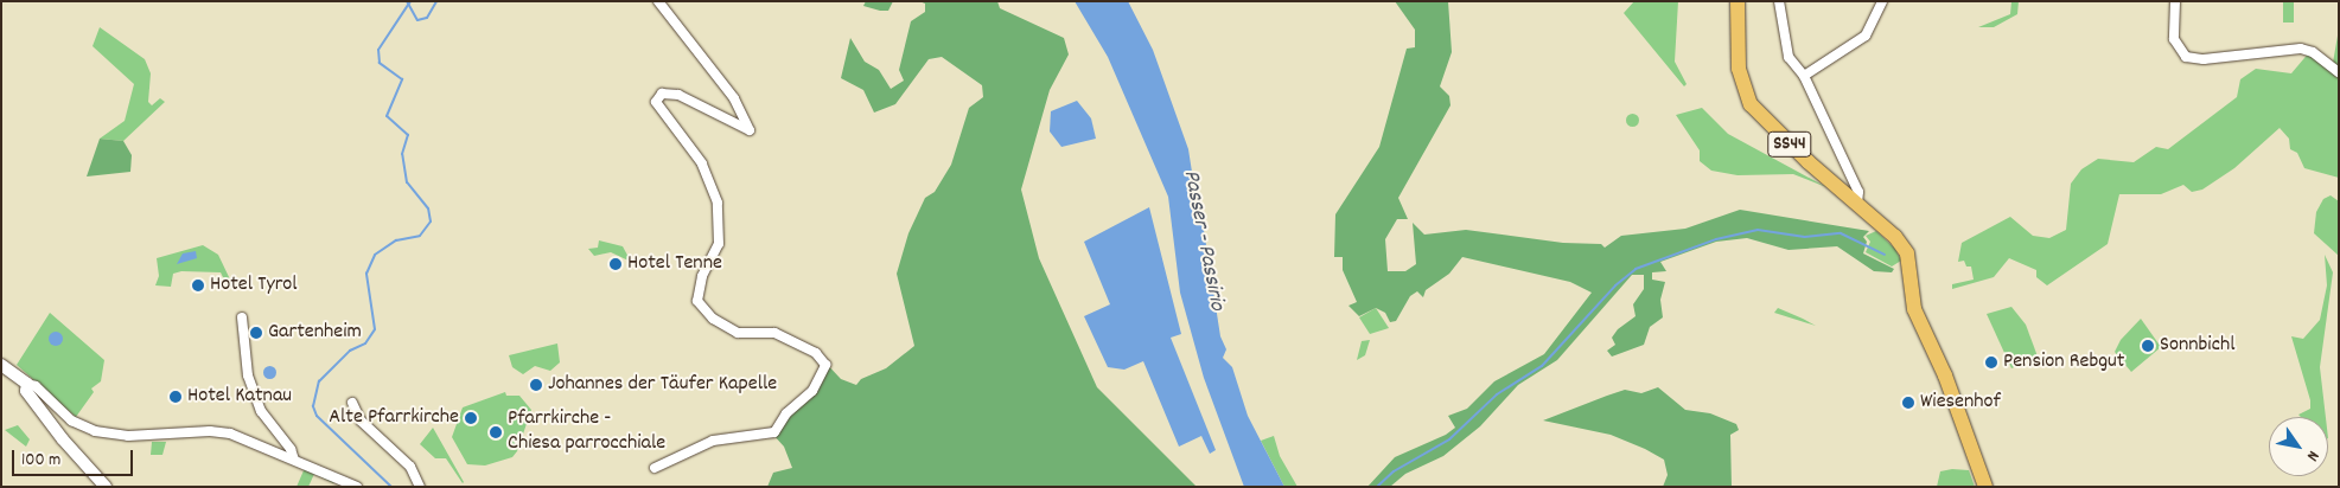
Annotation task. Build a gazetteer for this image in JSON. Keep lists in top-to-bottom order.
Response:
{
  "streets": {
    "main road": ["SS44"]
  },
  "water": ["Passer - Passirio"],
  "places": [
    "Hotel Tenne",
    "Hotel Tyrol",
    "Gartenheim",
    "Sonnbichl",
    "Pension Rebgut",
    "Johannes der Täufer Kapelle",
    "Hotel Katnau",
    "Wiesenhof",
    "Alte Pfarrkirche",
    "Pfarrkirche - Chiesa parrocchiale"
  ],
  "scale_bar": "100 m",
  "north": "bottom right"
}
